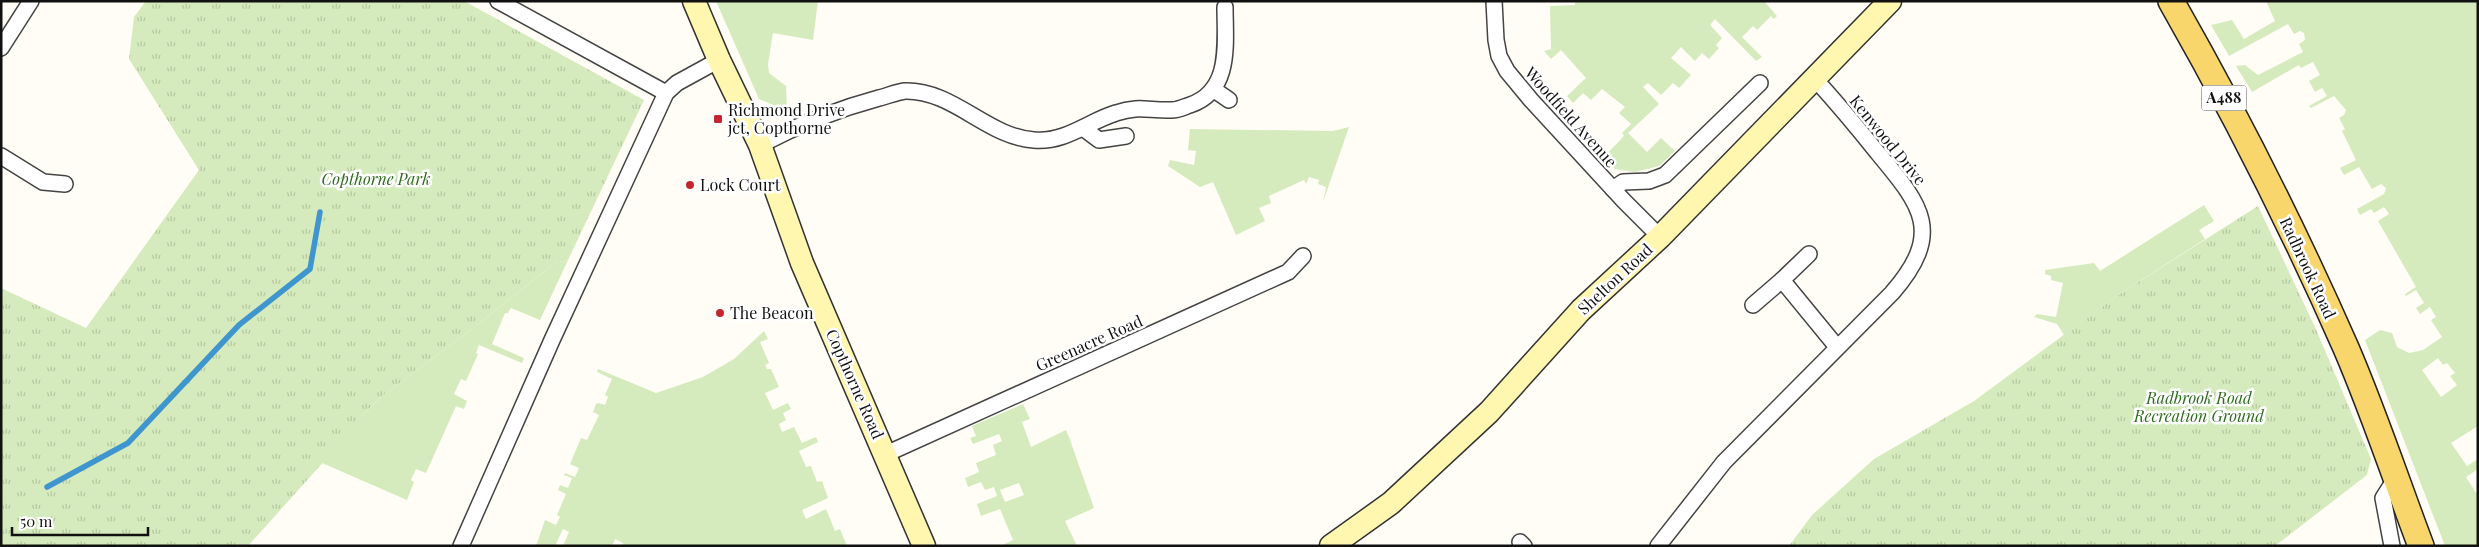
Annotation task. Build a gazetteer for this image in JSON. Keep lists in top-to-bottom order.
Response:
{
  "streets": {
    "main road": [
      "A488",
      "Radbrook Road",
      "Shelton Road",
      "Copthorne Road"
    ],
    "street": ["Woodfield Avenue", "Kenwood Drive", "Greenacre Road"]
  },
  "crossings": [
    ["Woodfield Avenue", "Shelton Road"],
    ["Kenwood Drive", "Shelton Road"],
    ["Greenacre Road", "Copthorne Road"]
  ],
  "parks": ["Copthorne Park", "Radbrook Road Recreation Ground"],
  "places": {
    "transit": ["Richmond Drive jct, Copthorne"],
    "other": ["Lock Court", "The Beacon"]
  },
  "scale_bar": "50 m"
}
